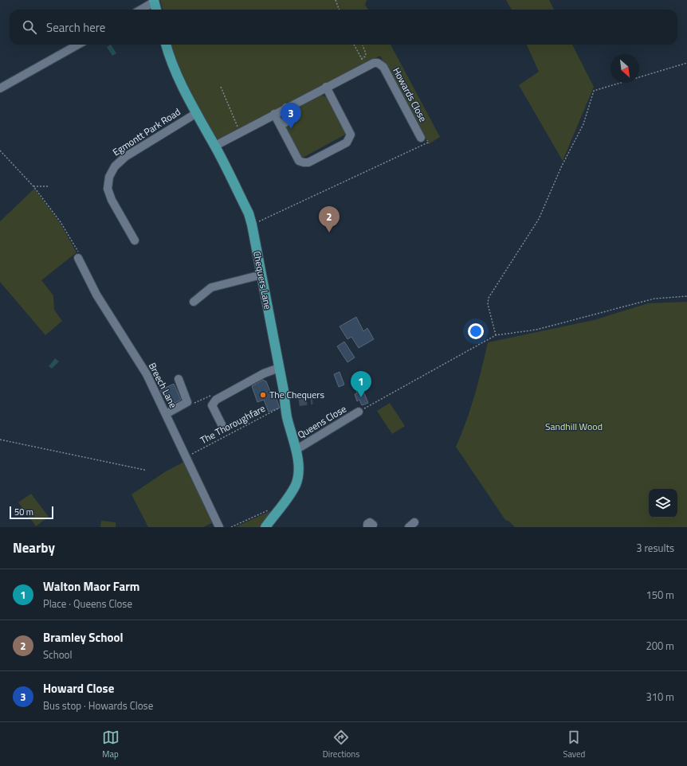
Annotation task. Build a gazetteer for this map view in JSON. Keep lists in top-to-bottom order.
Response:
{
  "streets": {
    "main road": ["Chequers Lane"],
    "street": [
      "Howards Close",
      "Egmontt Park Road",
      "Breech Lane",
      "Queens Close"
    ],
    "path": ["The Thoroughfare"]
  },
  "crossings": [
    ["Howards Close", "Chequers Lane"],
    ["Egmontt Park Road", "Chequers Lane"],
    ["Chequers Lane", "Queens Close"],
    ["Chequers Lane", "The Thoroughfare"],
    ["Breech Lane", "The Thoroughfare"]
  ],
  "parks": ["Sandhill Wood"],
  "places": ["The Chequers"],
  "scale_bar": "50 m",
  "north": "bottom right",
  "page": {
    "search": "Search here",
    "pins": ["3", "2", "1"],
    "scale": "50 m",
    "heading": ["Nearby", "3 results"],
    "list": [
      {
        "mark": "1",
        "name": "Walton Maor Farm",
        "note": "Place · Queens Close",
        "value": "150 m"
      },
      {
        "mark": "2",
        "name": "Bramley School",
        "note": "School",
        "value": "200 m"
      },
      {
        "mark": "3",
        "name": "Howard Close",
        "note": "Bus stop · Howards Close",
        "value": "310 m"
      }
    ],
    "nav": ["Map", "Directions", "Saved"]
  }
}
